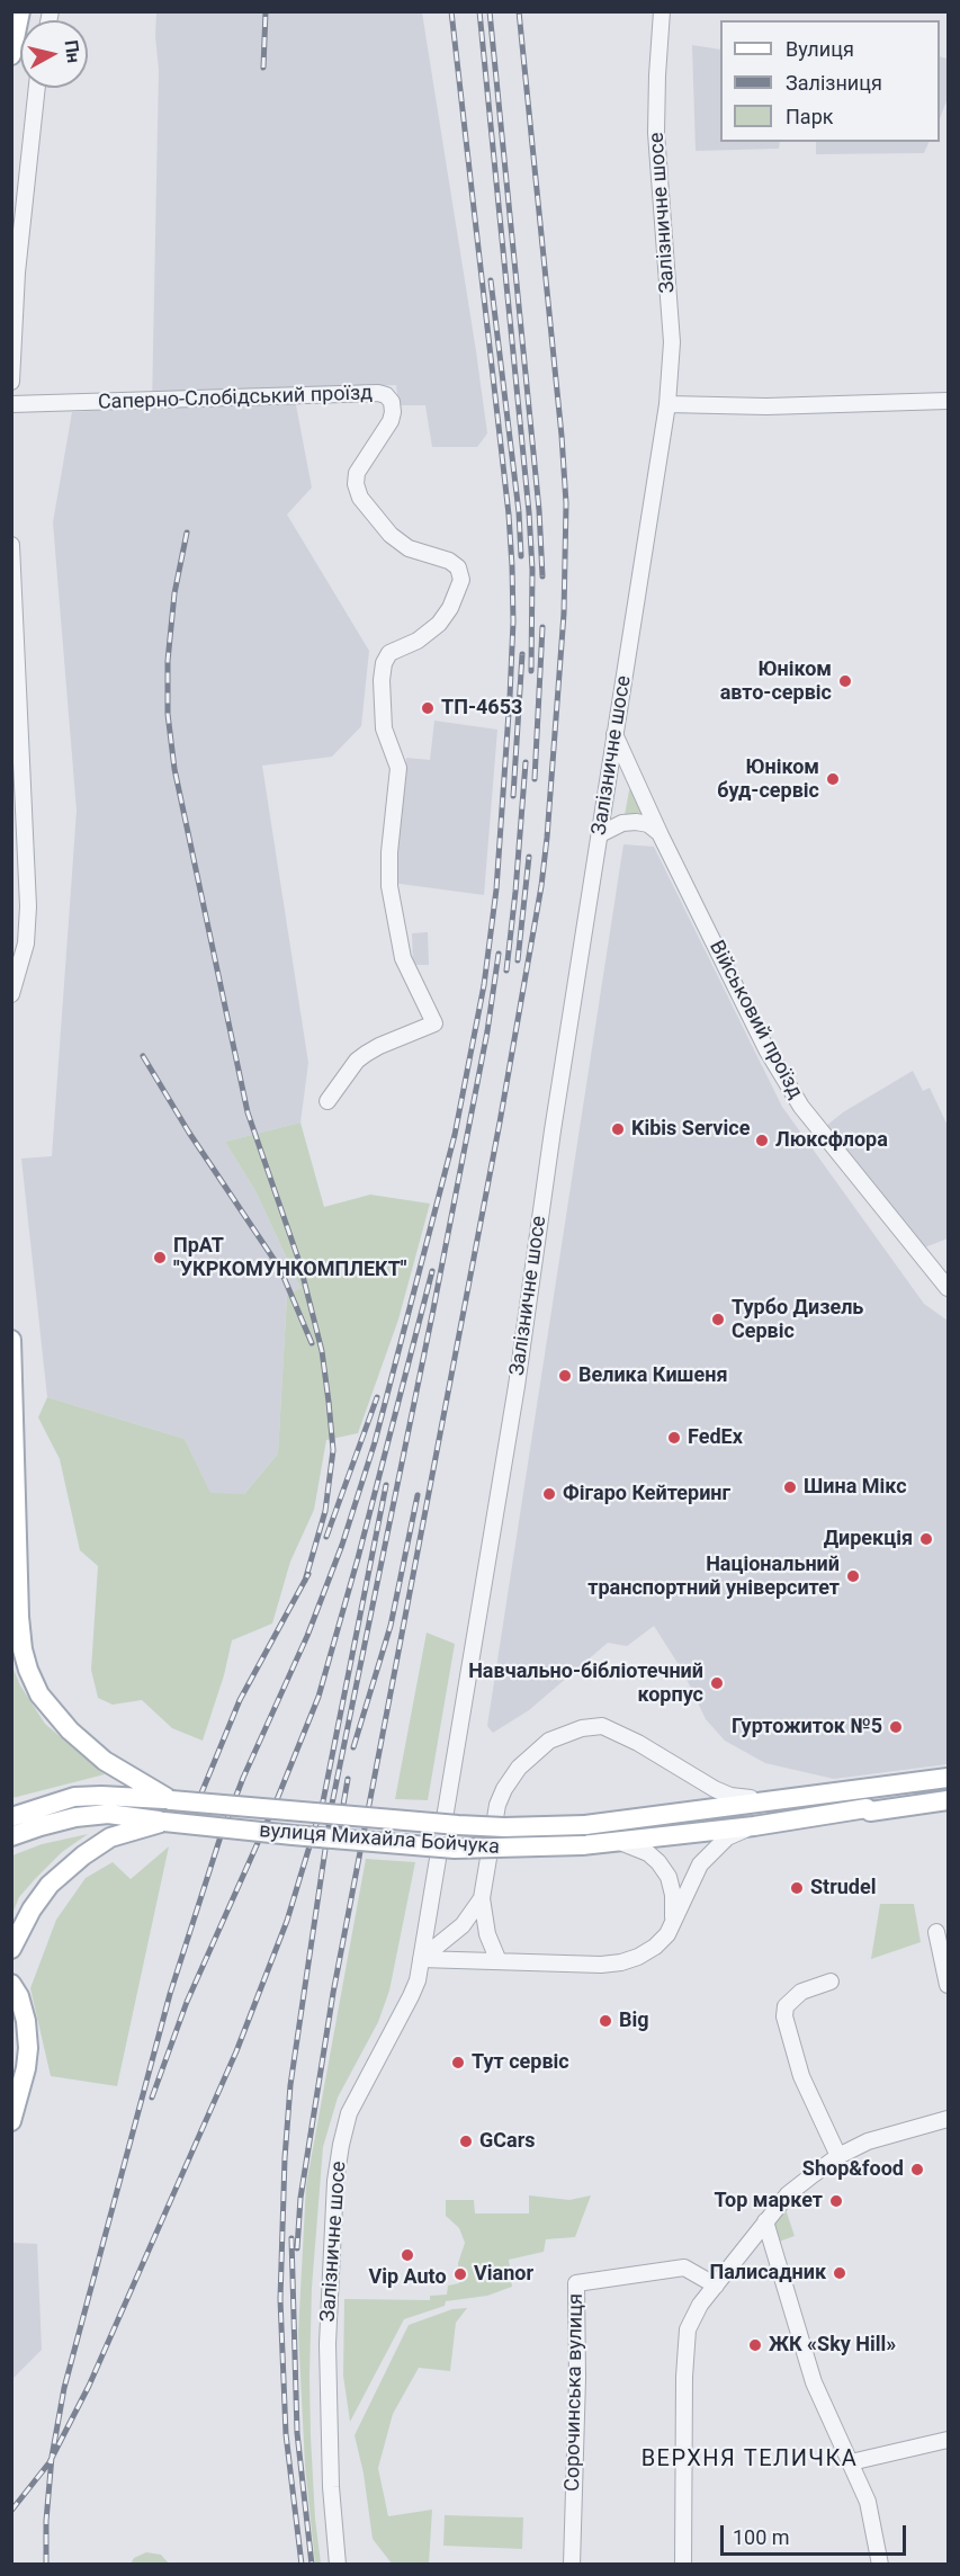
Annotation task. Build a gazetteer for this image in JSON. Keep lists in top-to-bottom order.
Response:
{
  "streets": {
    "main road": ["вулиця Михайла Бойчука"],
    "street": [
      "Залізничне шосе",
      "Саперно-Слобідський проїзд",
      "Військовий проїзд",
      "Сорочинська вулиця"
    ]
  },
  "crossings": [
    ["Залізничне шосе", "Військовий проїзд"]
  ],
  "districts": ["ВЕРХНЯ ТЕЛИЧКА"],
  "places": [
    "Юніком авто-сервіс",
    "ТП-4653",
    "Юніком буд-сервіс",
    "Kibis Service",
    "Люксфлора",
    "ПрАТ \"УКРКОМУНКОМПЛЕКТ\"",
    "Турбо Дизель Сервіс",
    "Велика Кишеня",
    "FedEx",
    "Шина Мікс",
    "Фігаро Кейтеринг",
    "Дирекція",
    "Національний транспортний університет",
    "Навчально-бібліотечний корпус",
    "Гуртожиток №5",
    "Strudel",
    "Big",
    "Тут сервіс",
    "GCars",
    "Shop&food",
    "Top маркет",
    "Vip Auto",
    "Палисадник",
    "Vianor",
    "ЖК «Sky Hill»"
  ],
  "legend": ["Вулиця", "Залізниця", "Парк"],
  "scale_bar": "100 m",
  "north": "right"
}
